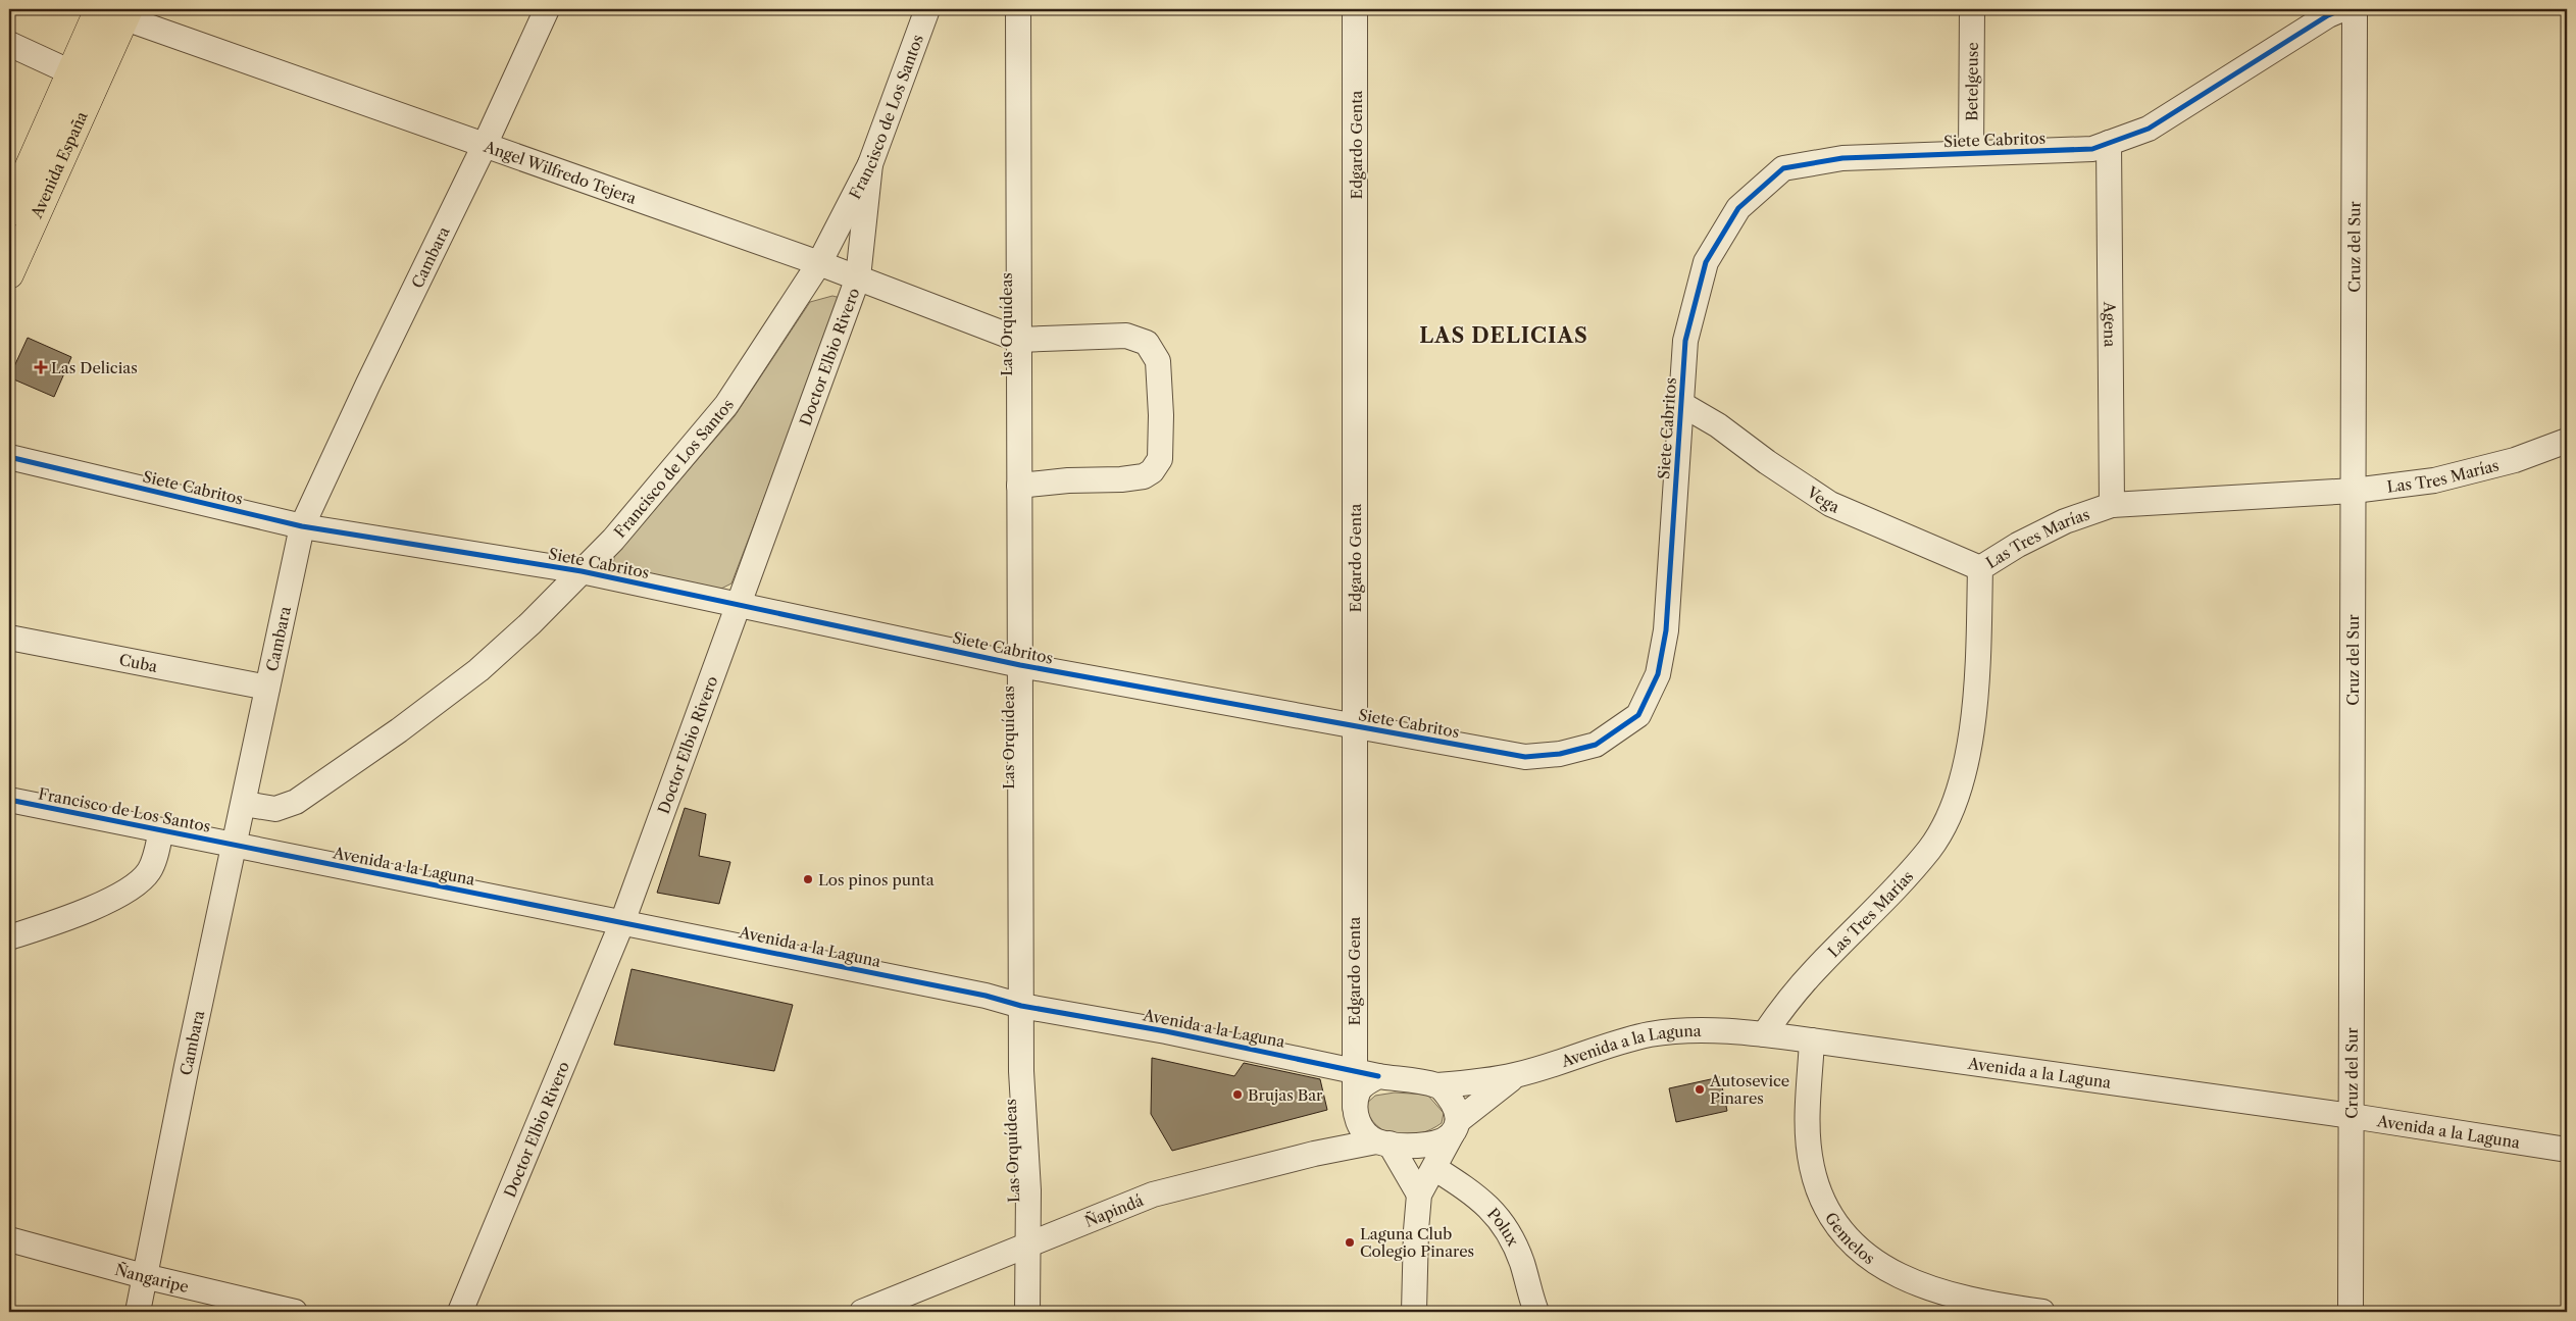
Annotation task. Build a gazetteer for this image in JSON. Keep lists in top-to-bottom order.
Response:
{
  "streets": {
    "main road": ["Avenida España"],
    "street": [
      "Betelgeuse",
      "Francisco de Los Santos",
      "Siete Cabritos",
      "Edgardo Genta",
      "Angel Wilfredo Tejera",
      "Cruz del Sur",
      "Cambara",
      "Las Orquídeas",
      "Agena",
      "Doctor Elbio Rivero",
      "Las Tres Marías",
      "Vega",
      "Cuba",
      "Avenida a la Laguna",
      "Ñapindá",
      "Polux",
      "Gemelos",
      "Ñangaripe"
    ]
  },
  "crossings": [
    ["Betelgeuse", "Siete Cabritos"],
    ["Francisco de Los Santos", "Siete Cabritos"],
    ["Francisco de Los Santos", "Angel Wilfredo Tejera"],
    ["Francisco de Los Santos", "Cambara"],
    ["Francisco de Los Santos", "Doctor Elbio Rivero"],
    ["Francisco de Los Santos", "Avenida a la Laguna"],
    ["Siete Cabritos", "Edgardo Genta"],
    ["Siete Cabritos", "Cambara"],
    ["Siete Cabritos", "Las Orquídeas"],
    ["Siete Cabritos", "Agena"],
    ["Siete Cabritos", "Doctor Elbio Rivero"],
    ["Siete Cabritos", "Vega"],
    ["Edgardo Genta", "Avenida a la Laguna"],
    ["Edgardo Genta", "Ñapindá"],
    ["Avenida España", "Angel Wilfredo Tejera"],
    ["Angel Wilfredo Tejera", "Cambara"],
    ["Angel Wilfredo Tejera", "Las Orquídeas"],
    ["Angel Wilfredo Tejera", "Doctor Elbio Rivero"],
    ["Cruz del Sur", "Las Tres Marías"],
    ["Cruz del Sur", "Avenida a la Laguna"],
    ["Cambara", "Cuba"],
    ["Cambara", "Avenida a la Laguna"],
    ["Cambara", "Ñangaripe"],
    ["Las Orquídeas", "Avenida a la Laguna"],
    ["Las Orquídeas", "Ñapindá"],
    ["Agena", "Las Tres Marías"],
    ["Doctor Elbio Rivero", "Avenida a la Laguna"],
    ["Las Tres Marías", "Vega"],
    ["Las Tres Marías", "Avenida a la Laguna"],
    ["Avenida a la Laguna", "Ñapindá"],
    ["Avenida a la Laguna", "Gemelos"]
  ],
  "districts": ["LAS DELICIAS"],
  "places": {
    "health": ["Las Delicias"],
    "other": [
      "Los pinos punta",
      "Autosevice Pinares",
      "Brujas Bar",
      "Laguna Club Colegio Pinares"
    ]
  }
}
